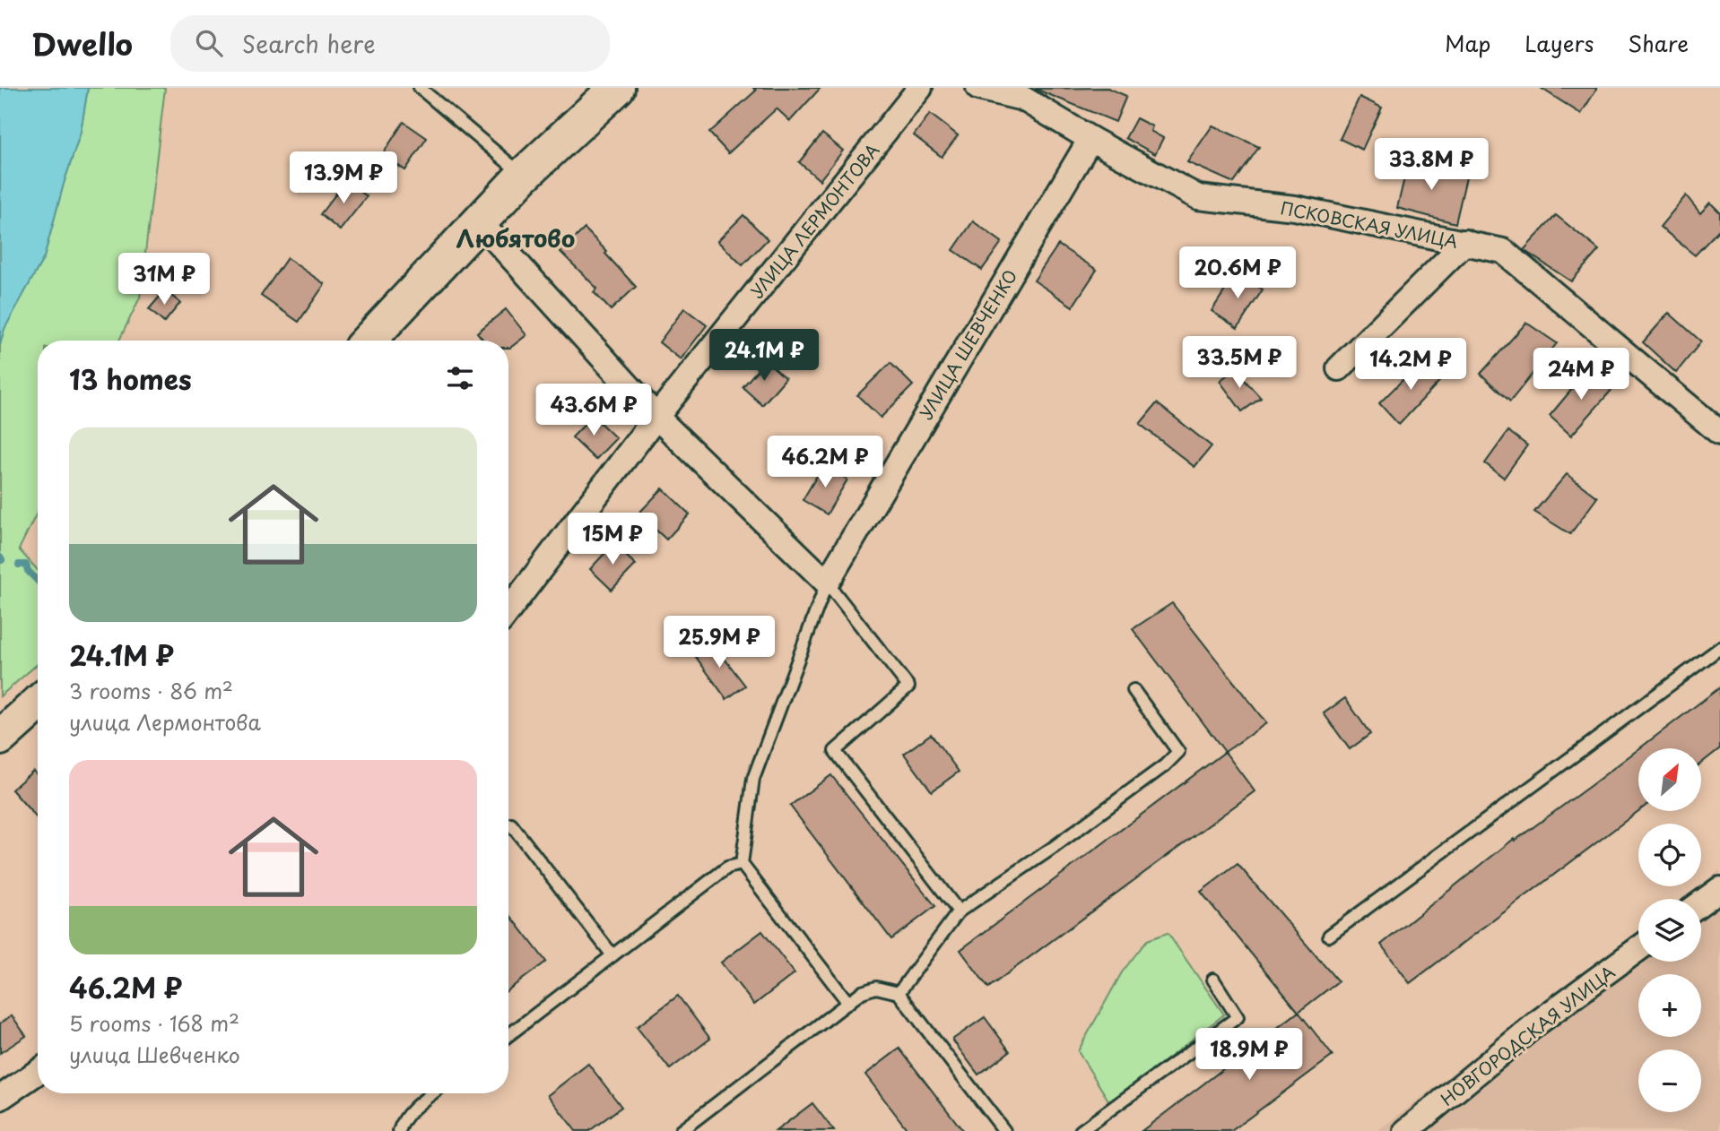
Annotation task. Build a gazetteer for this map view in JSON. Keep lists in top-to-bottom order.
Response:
{
  "streets": {
    "street": [
      "УЛИЦА ЛЕРМОНТОВА",
      "ПСКОВСКАЯ УЛИЦА",
      "УЛИЦА ШЕВЧЕНКО",
      "НОВГОРОДСКАЯ УЛИЦА"
    ]
  },
  "crossings": [
    ["ПСКОВСКАЯ УЛИЦА", "УЛИЦА ШЕВЧЕНКО"]
  ],
  "districts": ["Любятово"],
  "north": "top right",
  "page": {
    "header": "Dwello",
    "search": "Search here",
    "nav": ["Map", "Layers", "Share"],
    "price": [
      "33.8M ₽",
      "13.9M ₽",
      "20.6M ₽",
      "31M ₽",
      "24.1M ₽",
      "33.5M ₽",
      "14.2M ₽",
      "24M ₽",
      "43.6M ₽",
      "46.2M ₽",
      "15M ₽",
      "25.9M ₽",
      "18.9M ₽"
    ],
    "heading": "13 homes",
    "list": [
      {
        "name": "24.1M ₽",
        "note": "3 rooms · 86 m² · улица Лермонтова"
      },
      {
        "name": "46.2M ₽",
        "note": "5 rooms · 168 m² · улица Шевченко"
      }
    ],
    "map_buttons": ["+", "−"]
  }
}
